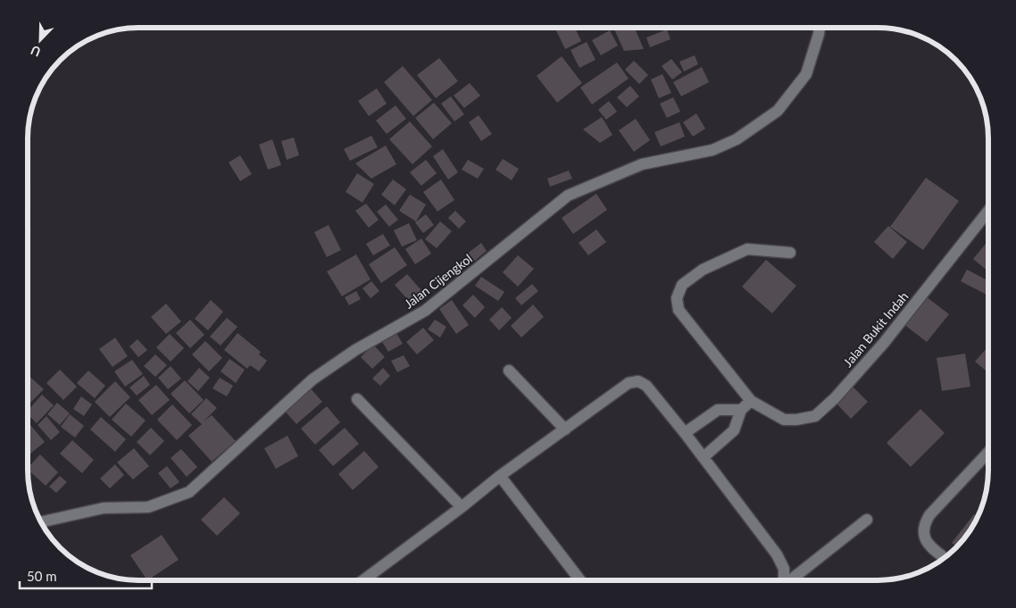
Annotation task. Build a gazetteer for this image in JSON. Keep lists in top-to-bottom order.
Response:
{
  "streets": {
    "street": ["Jalan Cijengkol", "Jalan Bukit Indah"]
  },
  "scale_bar": "50 m",
  "north": "bottom left"
}
